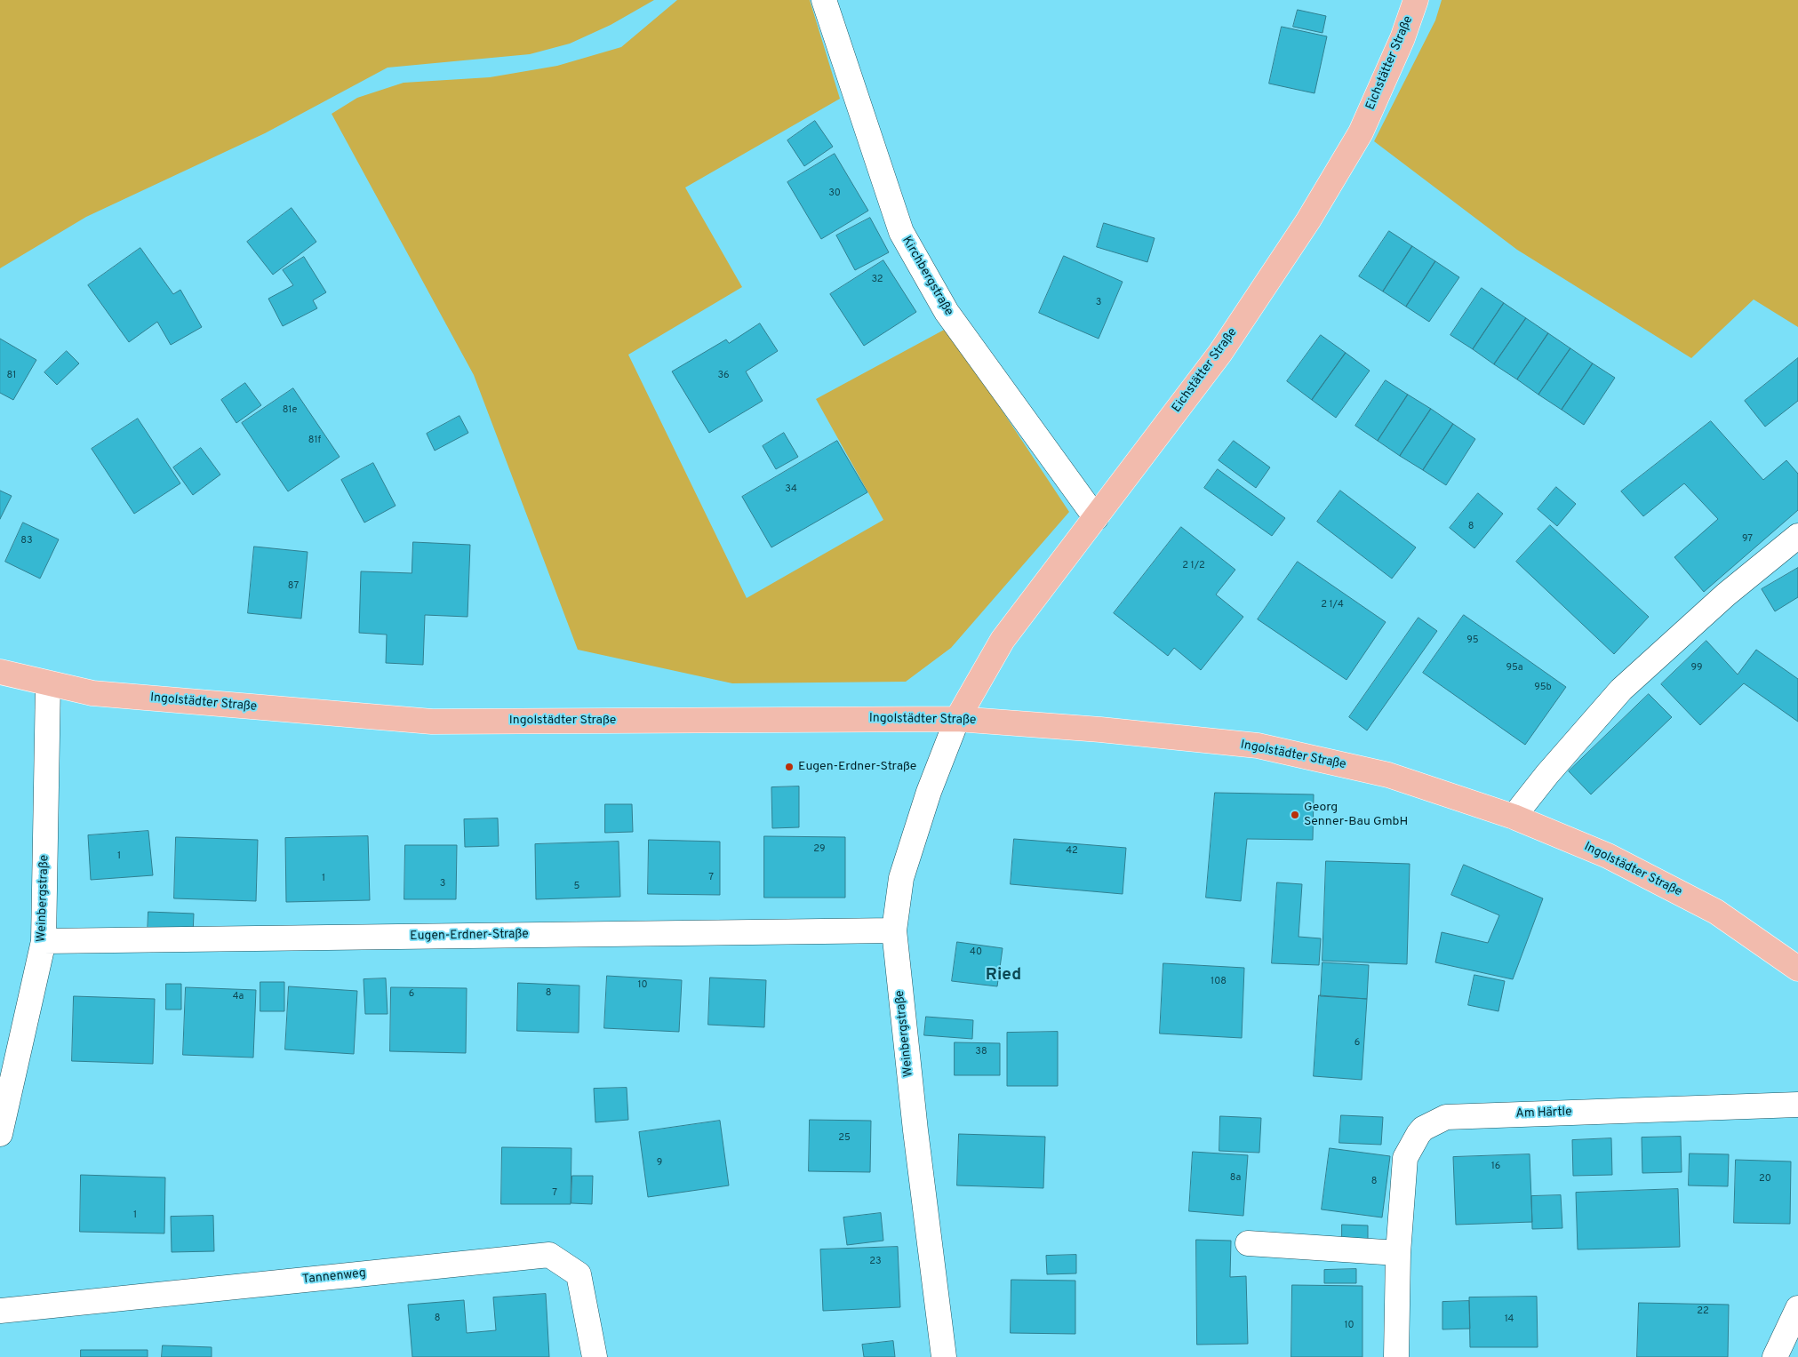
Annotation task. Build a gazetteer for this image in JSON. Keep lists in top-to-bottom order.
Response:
{
  "streets": {
    "main road": ["Eichstätter Straße", "Ingolstädter Straße"],
    "street": [
      "Kirchbergstraße",
      "Weinbergstraße",
      "Eugen-Erdner-Straße",
      "Am Härtle",
      "Tannenweg"
    ]
  },
  "crossings": [
    ["Eichstätter Straße", "Kirchbergstraße"],
    ["Eichstätter Straße", "Ingolstädter Straße"],
    ["Eichstätter Straße", "Weinbergstraße"],
    ["Ingolstädter Straße", "Weinbergstraße"],
    ["Weinbergstraße", "Eugen-Erdner-Straße"]
  ],
  "districts": ["Ried"],
  "places": ["Eugen-Erdner-Straße", "Georg Senner-Bau GmbH"],
  "house_numbers": [
    "30",
    "32",
    "3",
    "81",
    "36",
    "81e",
    "81f",
    "34",
    "8",
    "97",
    "83",
    "2 1/2",
    "87",
    "2 1/4",
    "95",
    "95a",
    "99",
    "95b",
    "29",
    "42",
    "1",
    "7",
    "1",
    "3",
    "5",
    "40",
    "108",
    "10",
    "8",
    "6",
    "4a",
    "6",
    "38",
    "25",
    "9",
    "16",
    "8a",
    "20",
    "8",
    "7",
    "1",
    "23",
    "22",
    "8",
    "14",
    "10"
  ]
}
